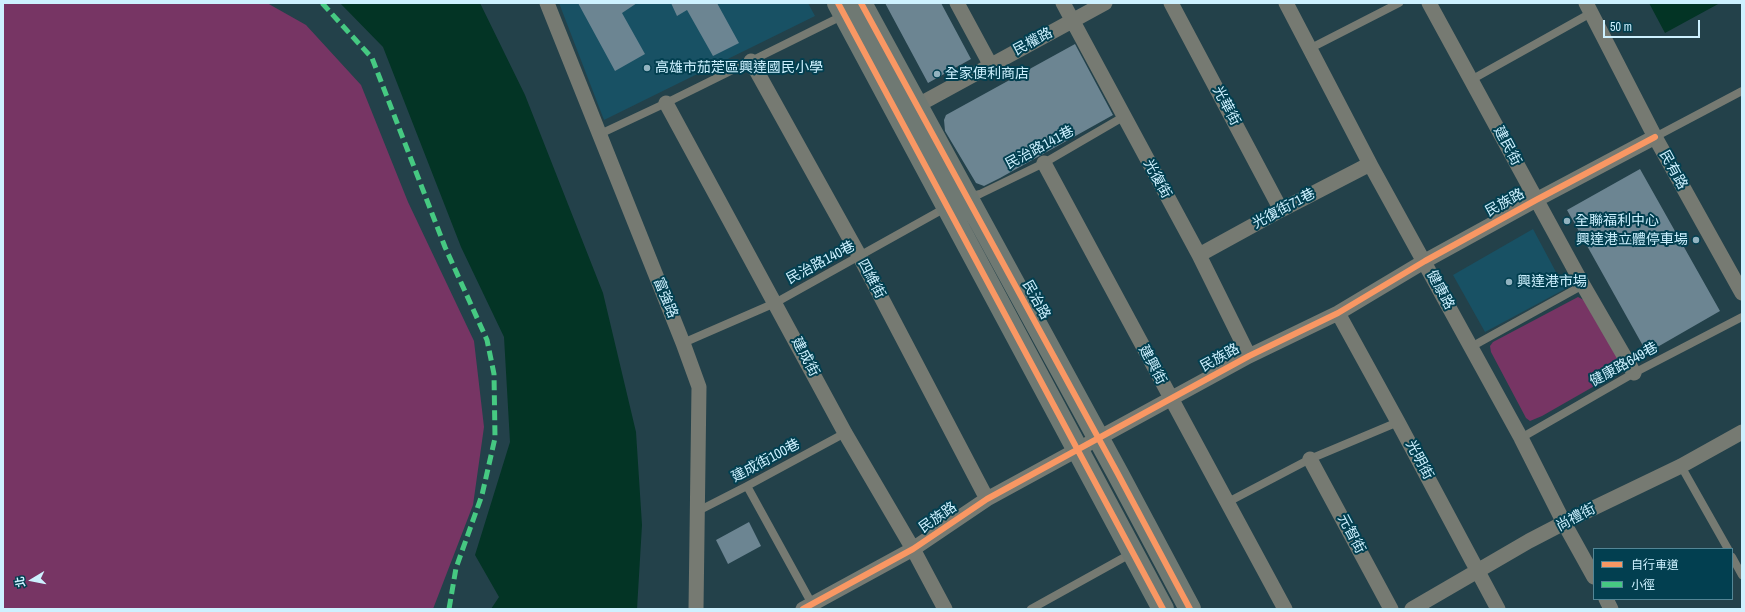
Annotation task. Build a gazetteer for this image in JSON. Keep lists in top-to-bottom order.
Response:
{
  "streets": {
    "main road": ["民治路"],
    "street": [
      "民權路",
      "光華街",
      "建民街",
      "民有路",
      "光復街",
      "民族路",
      "光復街71巷",
      "四維街",
      "健康路",
      "富強路",
      "建成街",
      "建興街",
      "光明街",
      "尚禮街",
      "元智街"
    ],
    "lane": [
      "民治路141巷",
      "民治路140巷",
      "健康路649巷",
      "建成街100巷"
    ]
  },
  "crossings": [
    ["民權路", "光復街"],
    ["民權路", "民治路"],
    ["光華街", "光復街71巷"],
    ["建民街", "民族路"],
    ["建民街", "健康路649巷"],
    ["民治路141巷", "光復街"],
    ["民治路141巷", "民治路140巷"],
    ["民治路141巷", "民治路"],
    ["民治路141巷", "建興街"],
    ["民有路", "民族路"],
    ["光復街", "民族路"],
    ["光復街", "光復街71巷"],
    ["民族路", "四維街"],
    ["民族路", "健康路"],
    ["民族路", "民治路"],
    ["民族路", "建成街"],
    ["民族路", "建興街"],
    ["民族路", "光明街"],
    ["光復街71巷", "健康路"],
    ["民治路140巷", "四維街"],
    ["民治路140巷", "富強路"],
    ["民治路140巷", "民治路"],
    ["民治路140巷", "建成街"],
    ["健康路", "健康路649巷"],
    ["健康路", "尚禮街"],
    ["富強路", "建成街100巷"],
    ["建成街", "建成街100巷"],
    ["光明街", "尚禮街"]
  ],
  "places": [
    "高雄市茄萣區興達國民小學",
    "全家便利商店",
    "全聯福利中心",
    "興達港立體停車場",
    "興達港市場"
  ],
  "legend": ["自行車道", "小徑"],
  "scale_bar": "50 m",
  "north": "left"
}
